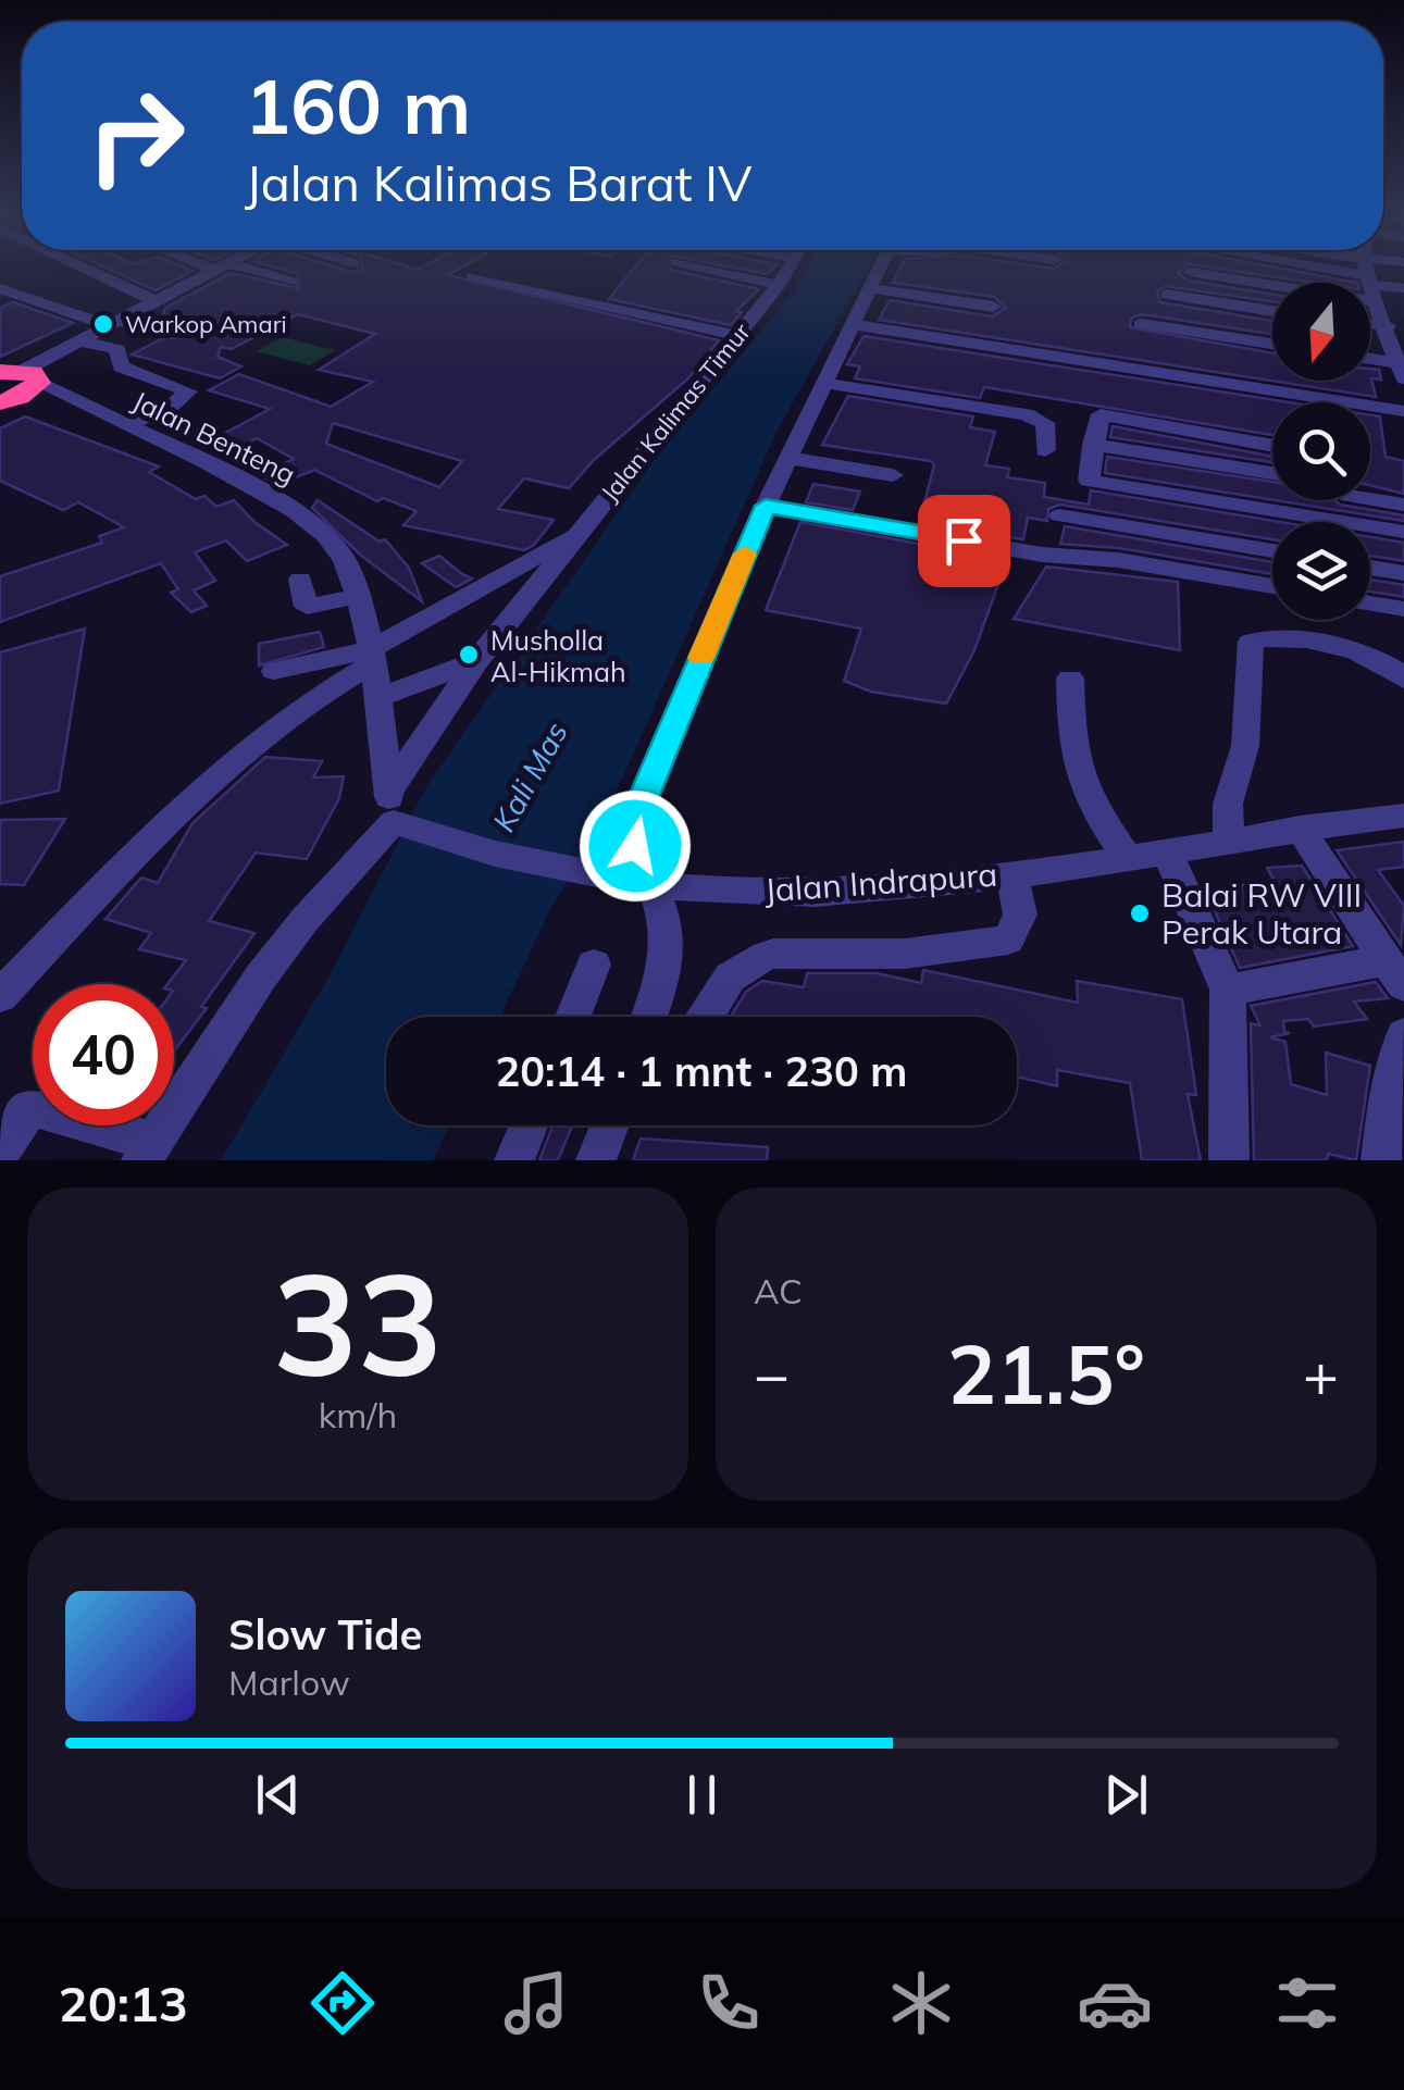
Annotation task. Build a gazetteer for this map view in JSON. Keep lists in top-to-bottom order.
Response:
{
  "streets": {
    "street": ["Jalan Kalimas Timur", "Jalan Benteng", "Jalan Indrapura"]
  },
  "crossings": [
    ["Jalan Kalimas Timur", "Jalan Benteng"],
    ["Jalan Kalimas Timur", "Jalan Indrapura"],
    ["Jalan Benteng", "Jalan Indrapura"]
  ],
  "water": ["Kali Mas"],
  "places": ["Warkop Amari", "Musholla Al-Hikmah", "Balai RW VIII Perak Utara"],
  "north": "bottom",
  "page": {
    "turn": ["160 m", "Jalan Kalimas Barat IV"],
    "limit": "40",
    "trip": "20:14 · 1 mnt · 230 m",
    "tile": [
      ["33", "km/h"],
      "AC"
    ],
    "heat": ["−", "21.5°", "+"],
    "song": ["Slow Tide", "Marlow"],
    "tabs": "20:13"
  }
}
